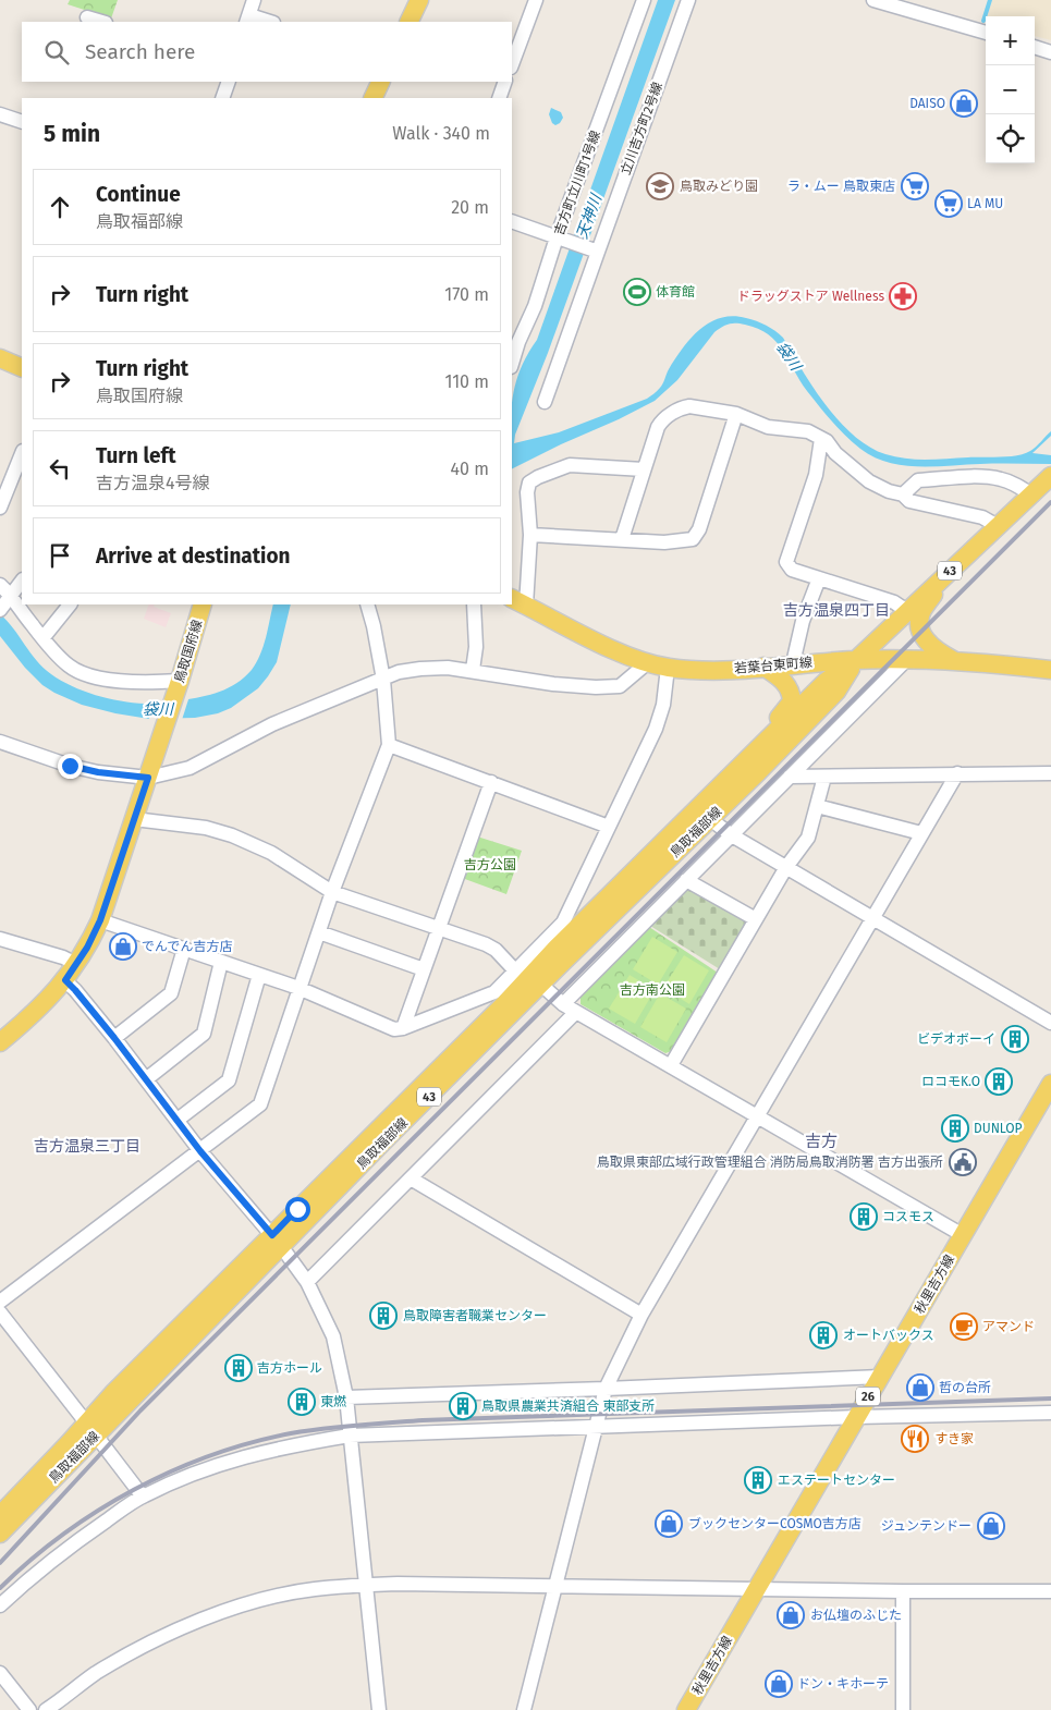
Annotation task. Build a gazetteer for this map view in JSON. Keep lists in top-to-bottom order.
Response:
{
  "streets": {
    "main road": [
      "43",
      "鳥取国府線",
      "若葉台東町線",
      "鳥取福部線",
      "秋里吉方線",
      "26"
    ],
    "street": ["立川吉方町2号線", "吉方町立川町1号線"]
  },
  "crossings": [
    ["若葉台東町線", "鳥取福部線"]
  ],
  "districts": ["吉方温泉四丁目", "吉方", "吉方温泉三丁目"],
  "water": ["天神川", "袋川"],
  "parks": ["吉方公園", "吉方南公園"],
  "places": {
    "shop": [
      "DAISO",
      "でんでん吉方店",
      "哲の台所",
      "ブックセンターCOSMO吉方店",
      "ジュンテンドー",
      "お仏壇のふじた",
      "ドン・キホーテ"
    ],
    "school or university": ["鳥取みどり園"],
    "supermarket": ["ラ・ムー 鳥取東店", "LA MU"],
    "sports": ["体育館"],
    "pharmacy": ["ドラッグストア Wellness"],
    "building": [
      "ビデオボーイ",
      "ロコモK.O",
      "DUNLOP",
      "コスモス",
      "鳥取障害者職業センター",
      "オートバックス",
      "吉方ホール",
      "東燃",
      "鳥取県農業共済組合 東部支所",
      "エステートセンター"
    ],
    "public building": ["鳥取県東部広域行政管理組合 消防局鳥取消防署 吉方出張所"],
    "cafe": ["アマンド"],
    "restaurant": ["すき家"]
  },
  "page": {
    "map_buttons": ["+", "−"],
    "search": "Search here",
    "heading": ["5 min", "Walk · 340 m"],
    "list": [
      ["Continue", "鳥取福部線", "20 m"],
      ["Turn right", "170 m"],
      ["Turn right", "鳥取国府線", "110 m"],
      ["Turn left", "吉方温泉4号線", "40 m"],
      "Arrive at destination"
    ]
  }
}
